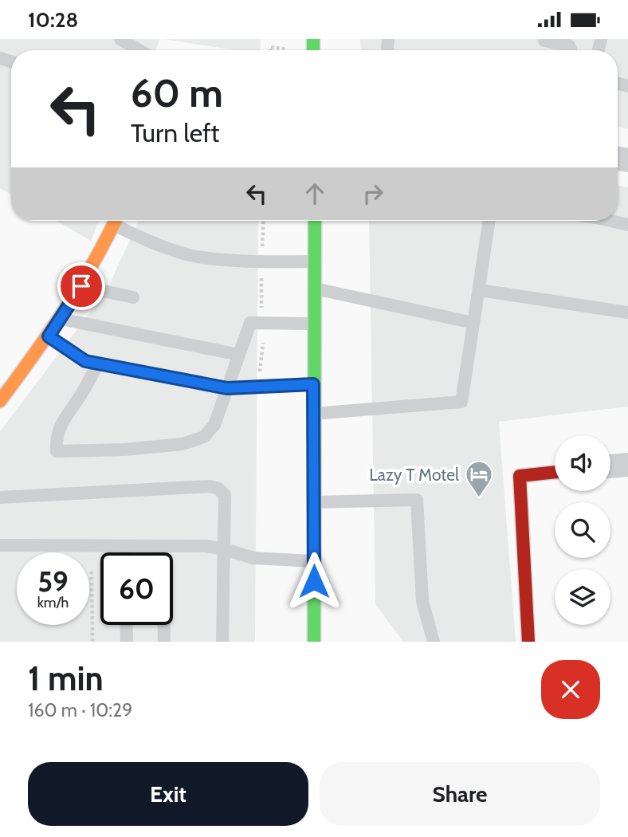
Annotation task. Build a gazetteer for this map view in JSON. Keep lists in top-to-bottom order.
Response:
{
  "places": {
    "hotel": ["Lazy T Motel"]
  },
  "page": {
    "status": "10:28",
    "turn": ["60 m", "Turn left"],
    "speed": "59 km/h",
    "limit": "60",
    "heading": ["1 min", "160 m · 10:29"],
    "buttons": ["Exit", "Share"]
  }
}
